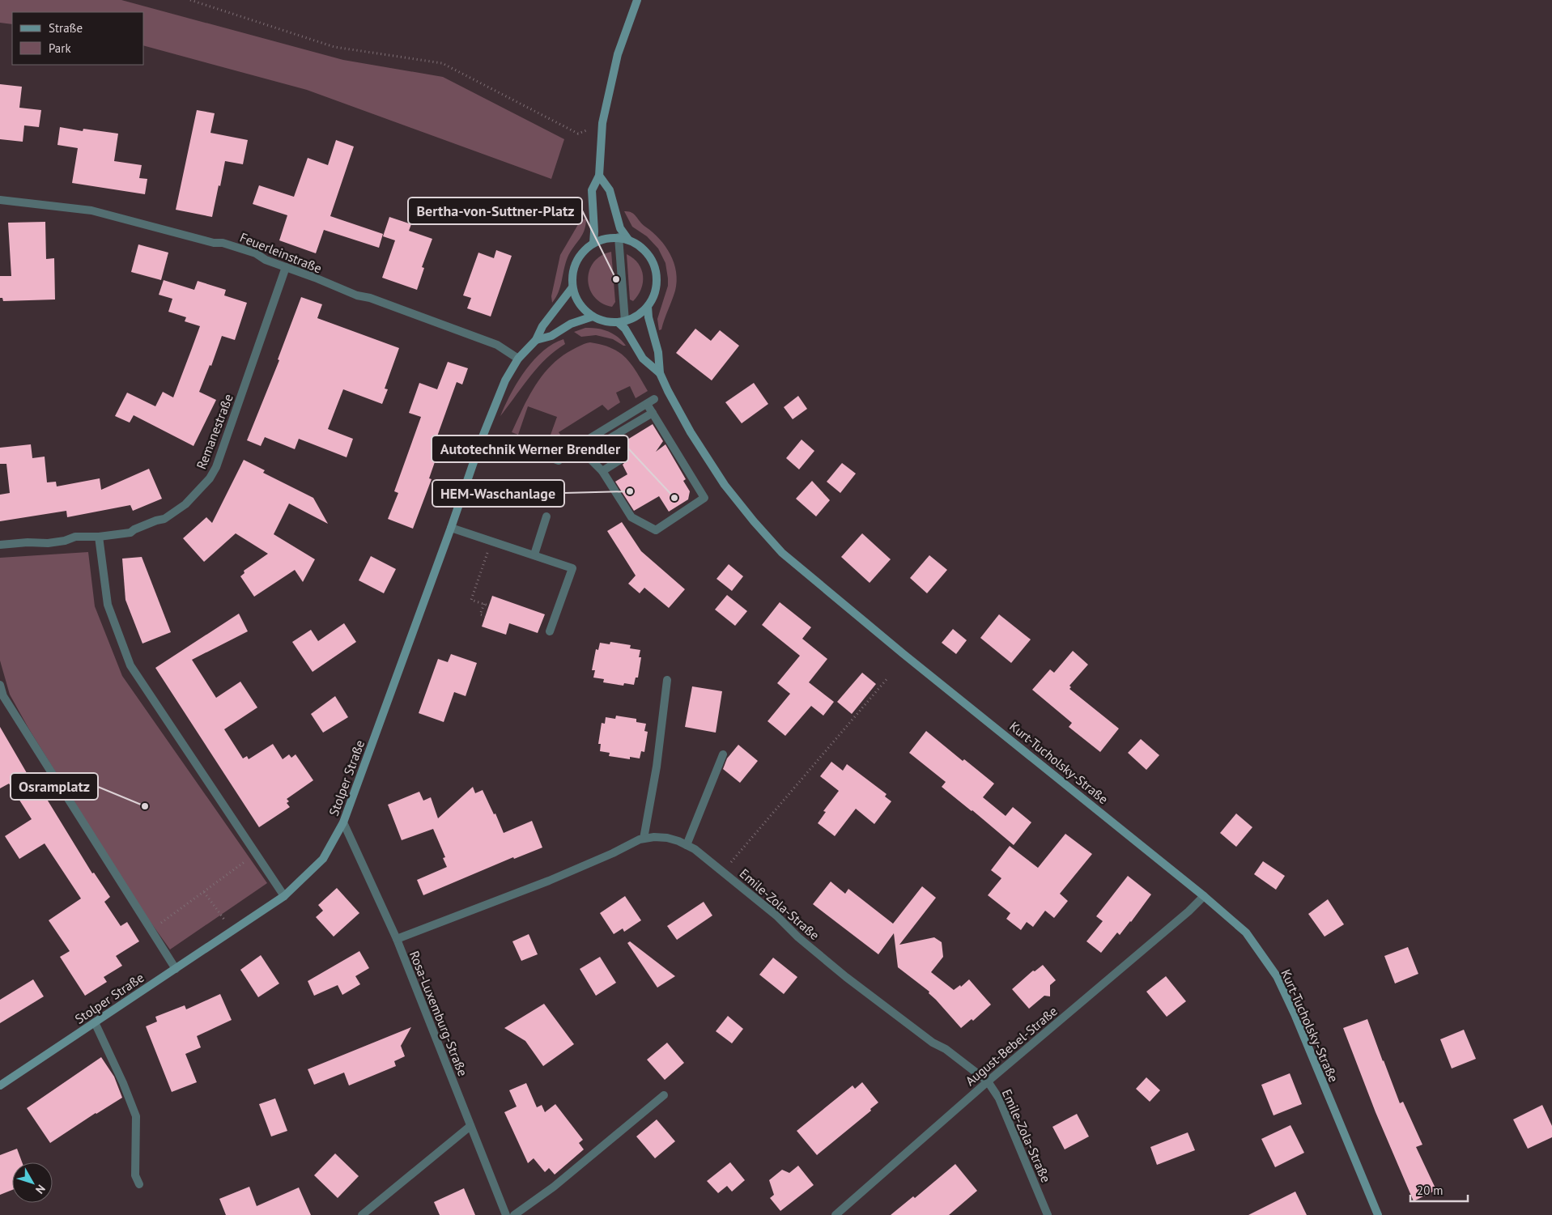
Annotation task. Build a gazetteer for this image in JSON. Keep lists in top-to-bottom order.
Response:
{
  "streets": {
    "main road": ["Kurt-Tucholsky-Straße", "Stolper Straße"],
    "street": [
      "Feuerleinstraße",
      "Remanestraße",
      "Emile-Zola-Straße",
      "Rosa-Luxemburg-Straße",
      "August-Bebel-Straße"
    ]
  },
  "crossings": [
    ["Feuerleinstraße", "Remanestraße"],
    ["Feuerleinstraße", "Stolper Straße"],
    ["Kurt-Tucholsky-Straße", "August-Bebel-Straße"],
    ["Stolper Straße", "Rosa-Luxemburg-Straße"],
    ["Emile-Zola-Straße", "Rosa-Luxemburg-Straße"],
    ["Emile-Zola-Straße", "August-Bebel-Straße"]
  ],
  "places": [
    "Bertha-von-Suttner-Platz",
    "HEM-Waschanlage",
    "Autotechnik Werner Brendler",
    "Osramplatz"
  ],
  "legend": ["Straße", "Park"],
  "scale_bar": "20 m",
  "north": "bottom right"
}
